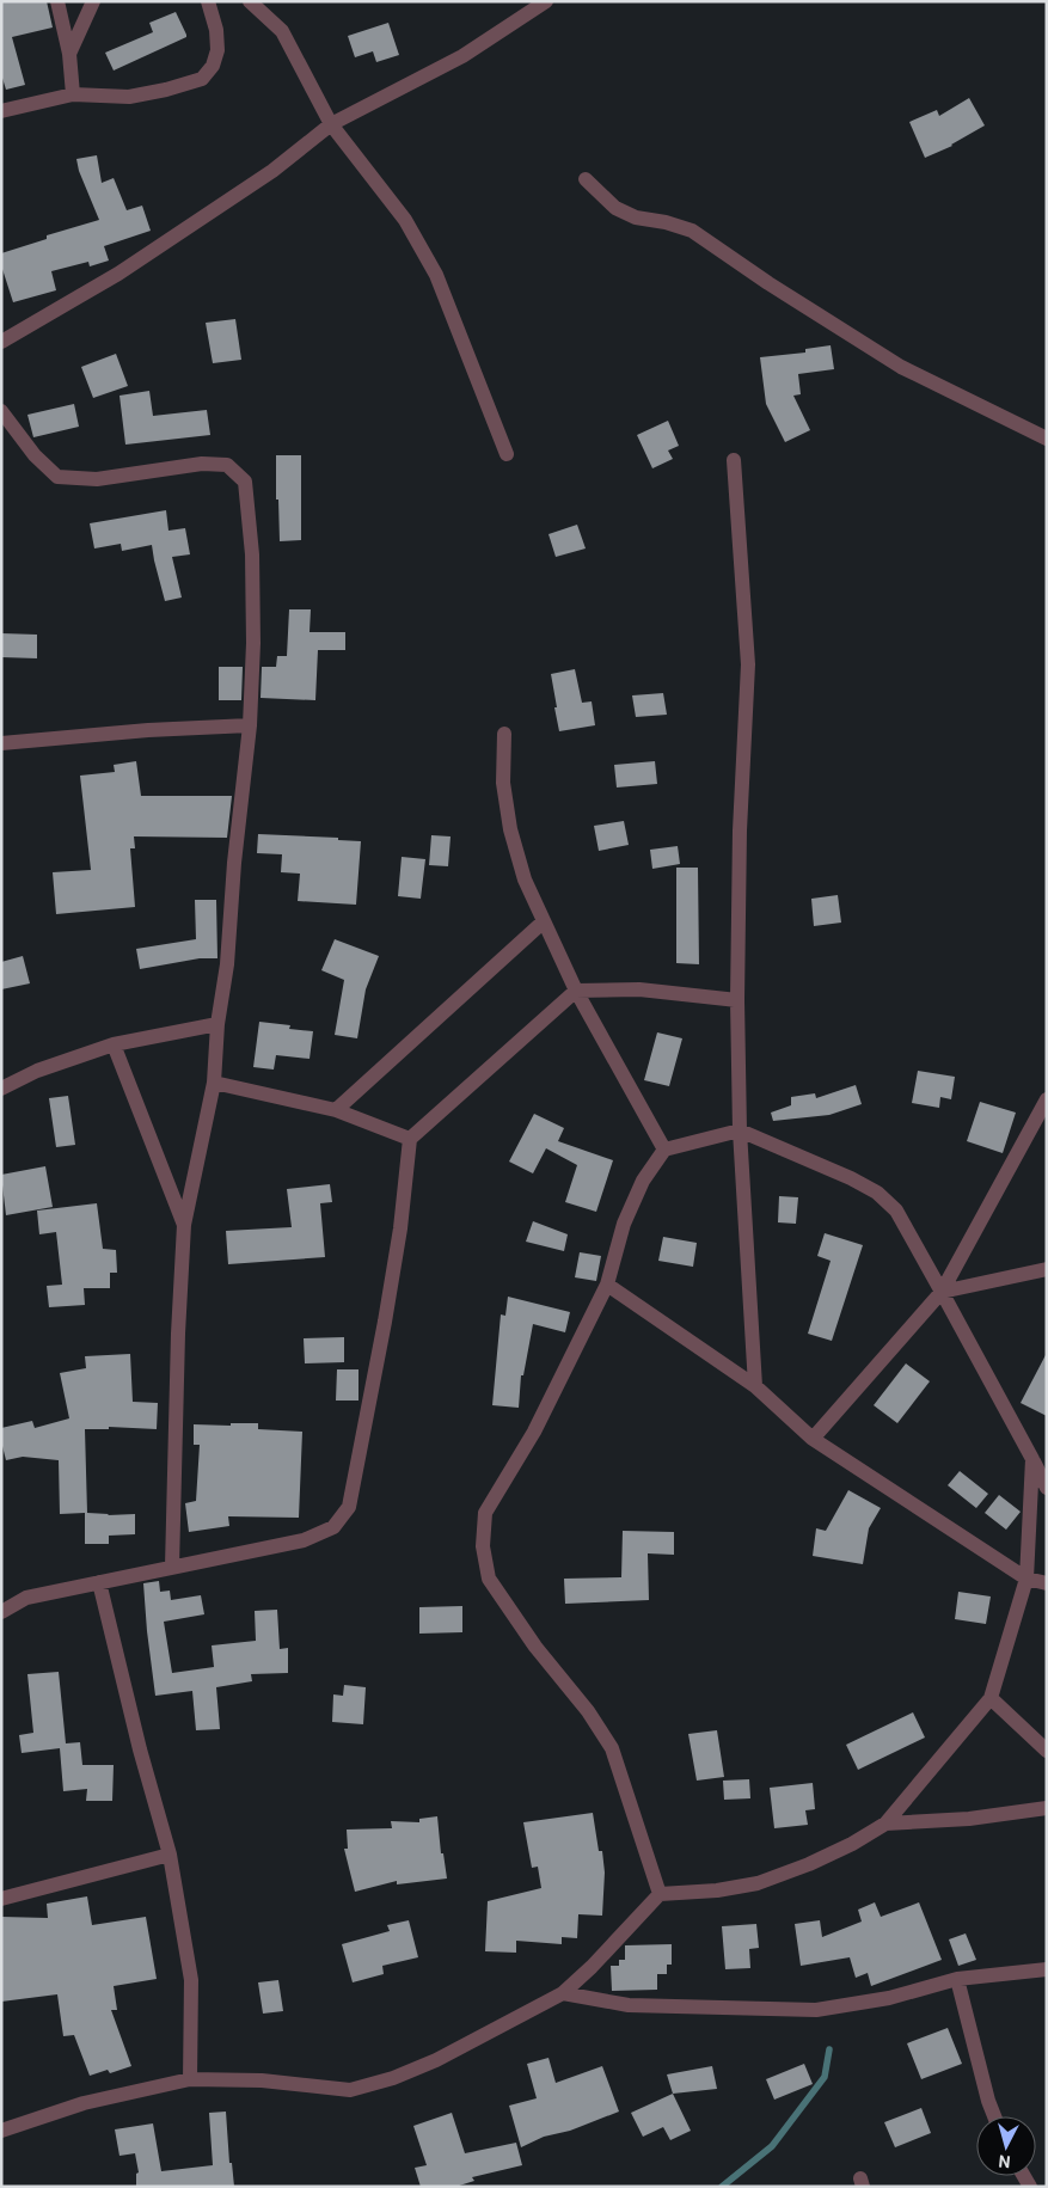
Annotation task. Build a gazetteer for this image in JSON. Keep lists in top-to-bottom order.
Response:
{
  "north": "bottom"
}
